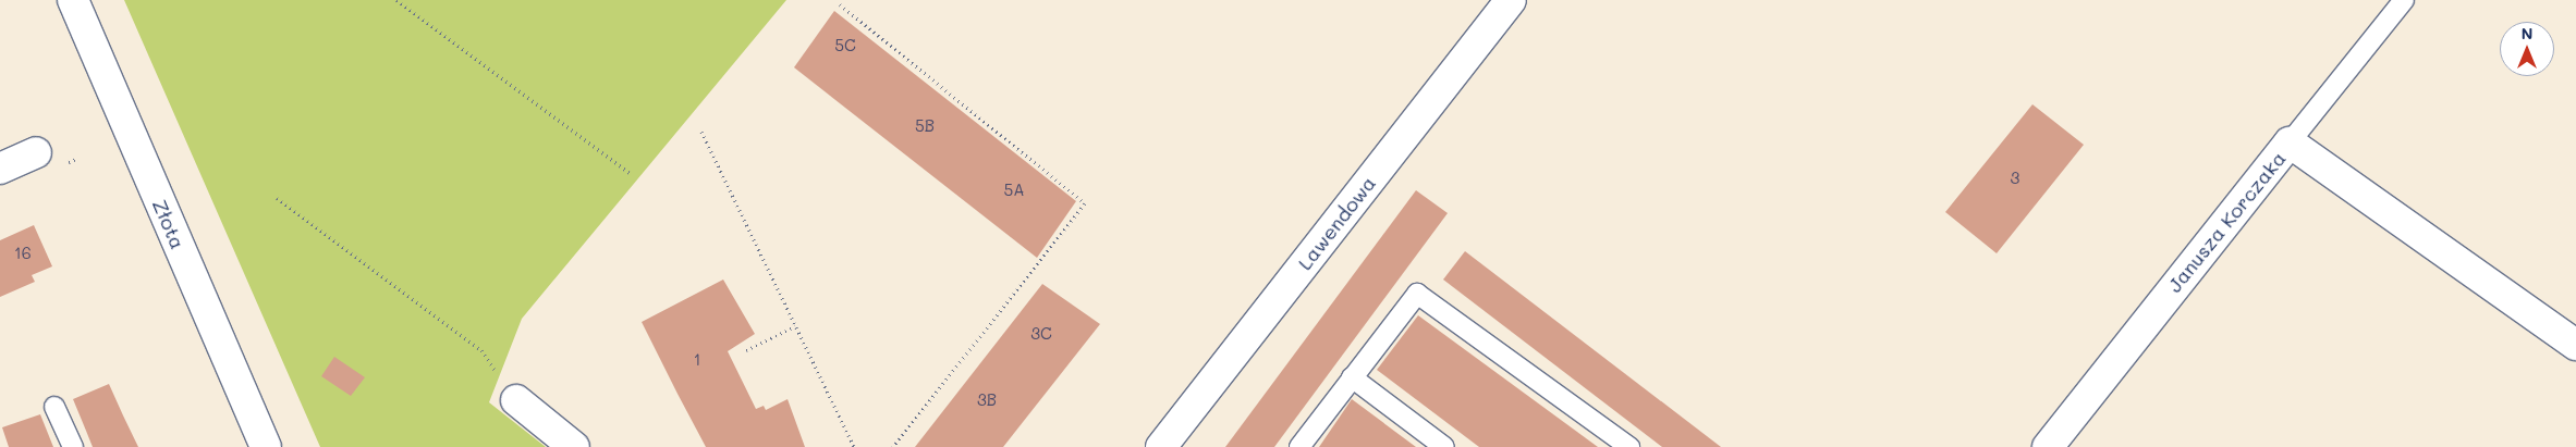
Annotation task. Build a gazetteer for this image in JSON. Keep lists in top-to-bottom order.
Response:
{
  "streets": {
    "street": ["Janusza Korczaka", "Lawendowa", "Złota"]
  },
  "house_numbers": [
    "5C",
    "5B",
    "3",
    "5A",
    "16",
    "3C",
    "1",
    "3B"
  ],
  "north": "top"
}
